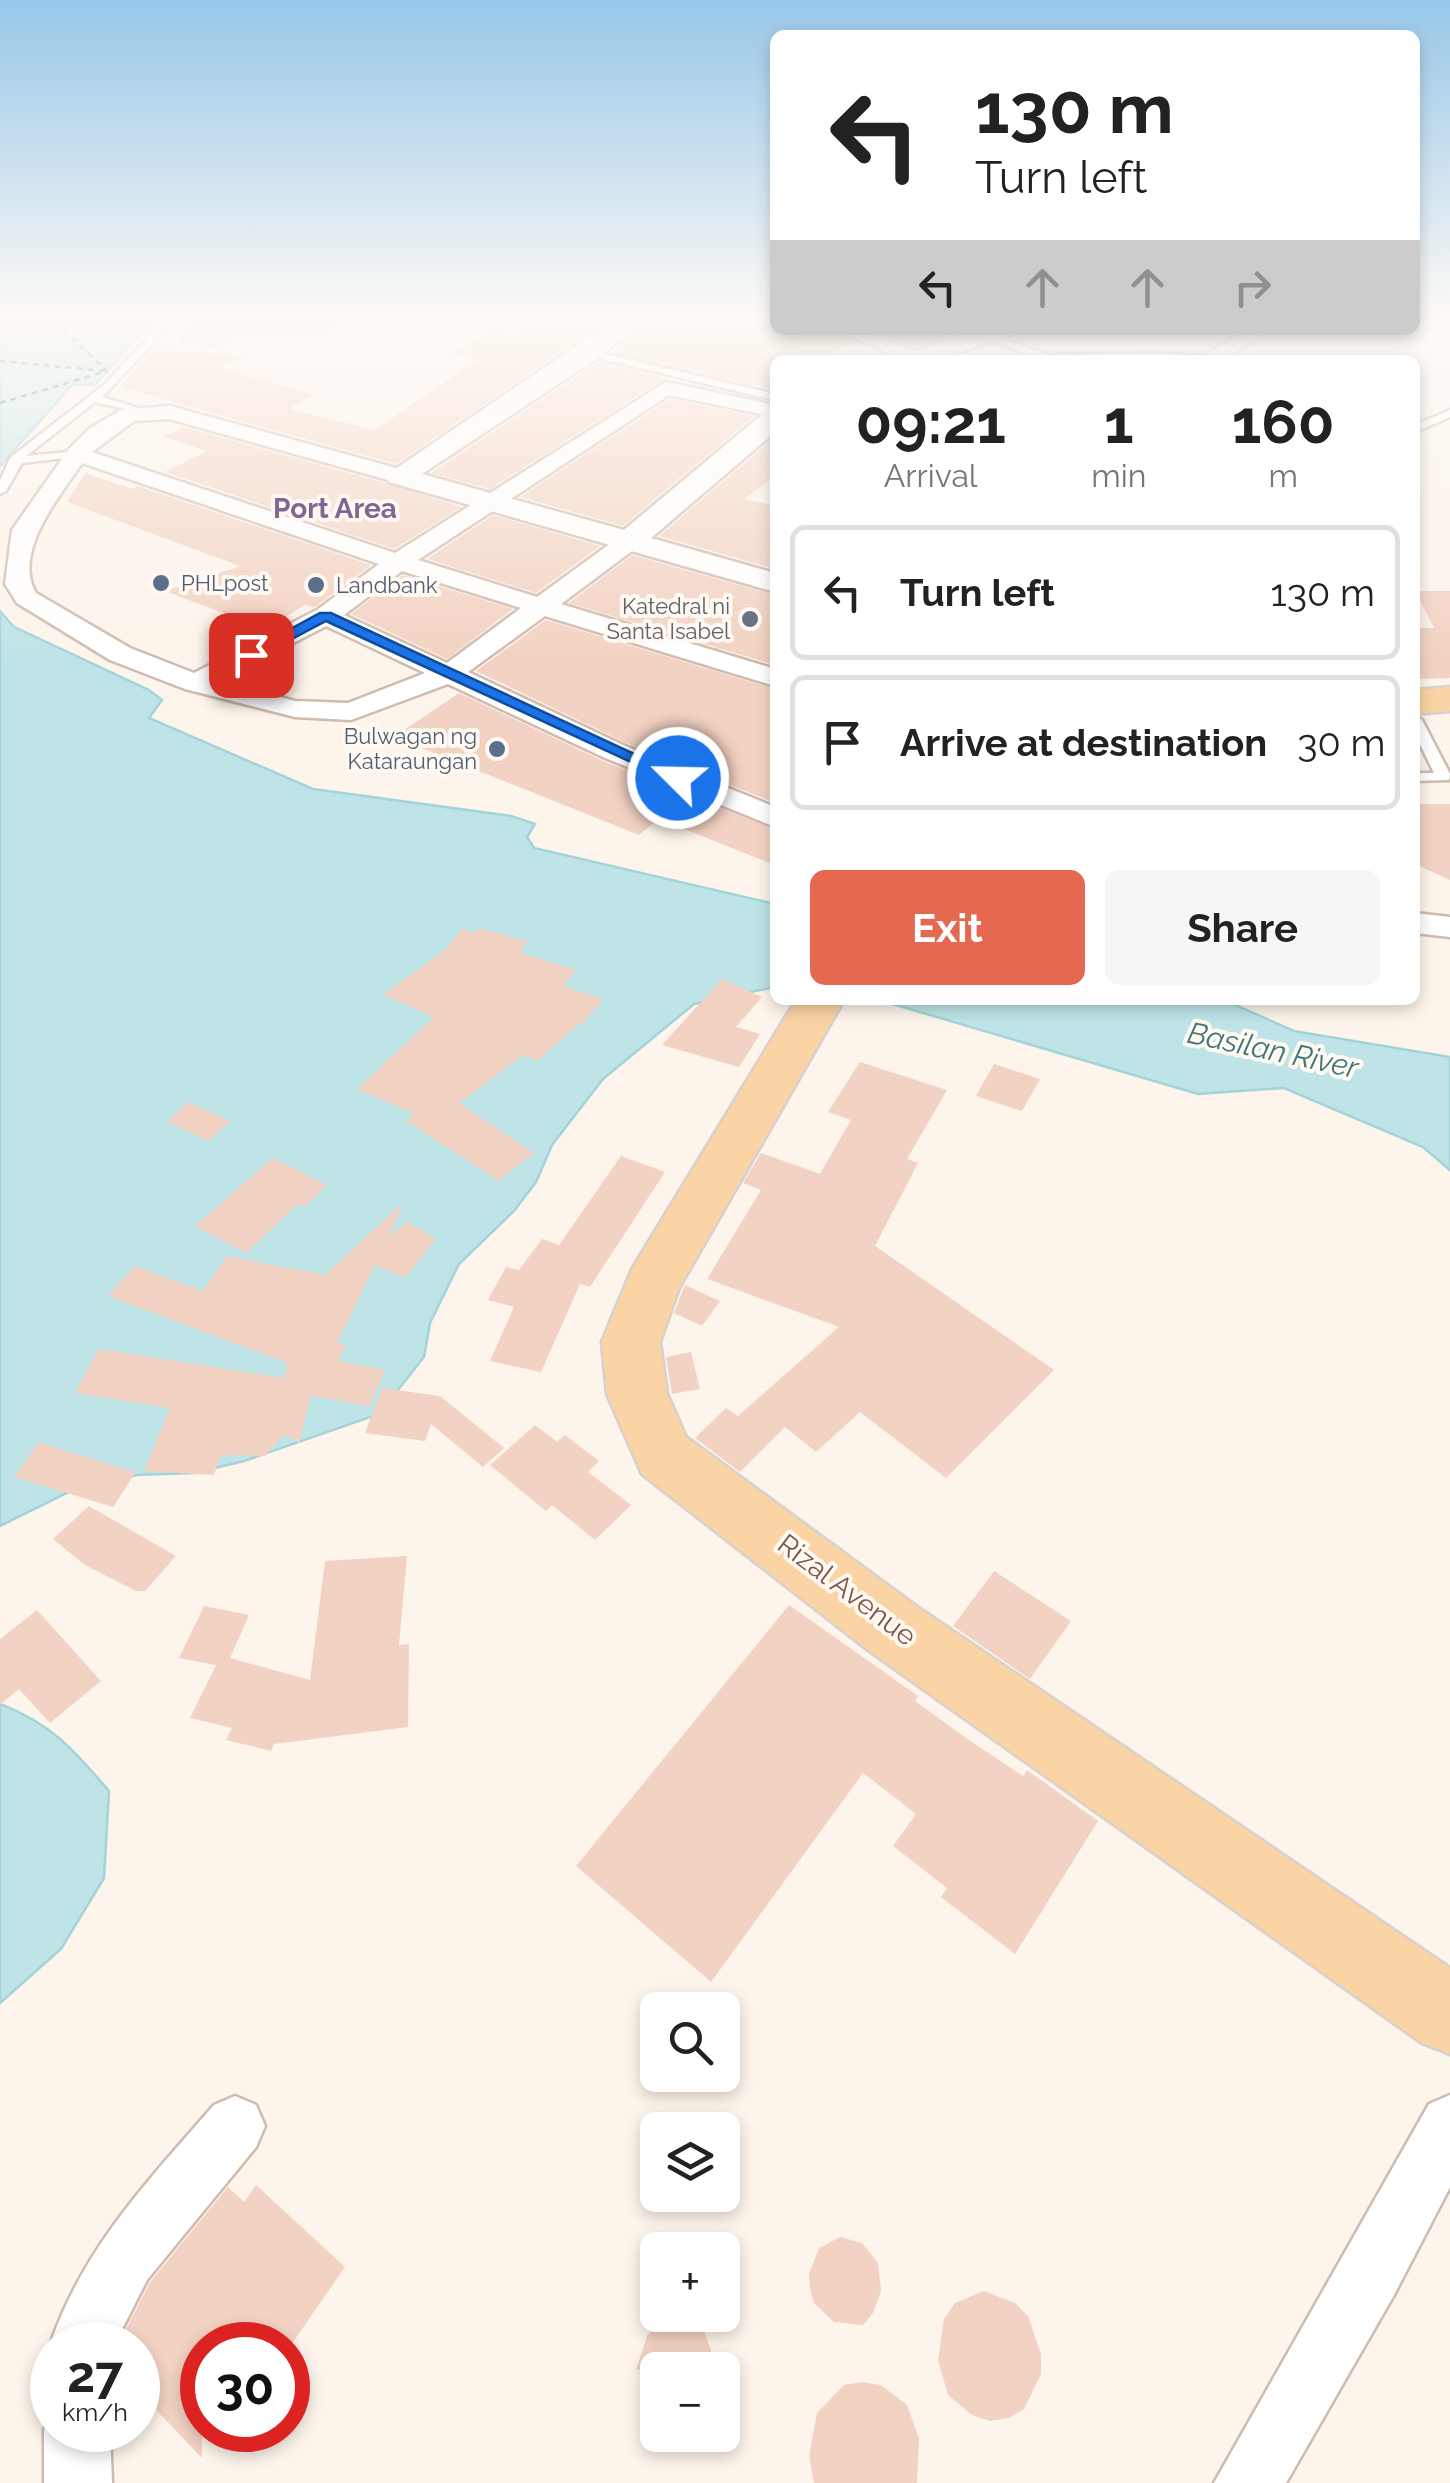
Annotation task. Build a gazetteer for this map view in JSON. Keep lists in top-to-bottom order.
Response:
{
  "streets": {
    "main road": ["Rizal Avenue"]
  },
  "districts": ["Port Area"],
  "water": ["Basilan River"],
  "places": [
    "PHLpost",
    "Landbank",
    "Katedral ni Santa Isabel",
    "Bulwagan ng Kataraungan"
  ],
  "page": {
    "turn": ["130 m", "Turn left"],
    "eta": [
      "09:21",
      "Arrival",
      "1",
      "min",
      "160",
      "m"
    ],
    "list": [
      {
        "name": "Turn left",
        "value": "130 m"
      },
      {
        "name": "Arrive at destination",
        "value": "30 m"
      }
    ],
    "buttons": ["Exit", "Share"],
    "map_buttons": ["+", "−"],
    "speed": "27 km/h",
    "limit": "30"
  }
}
